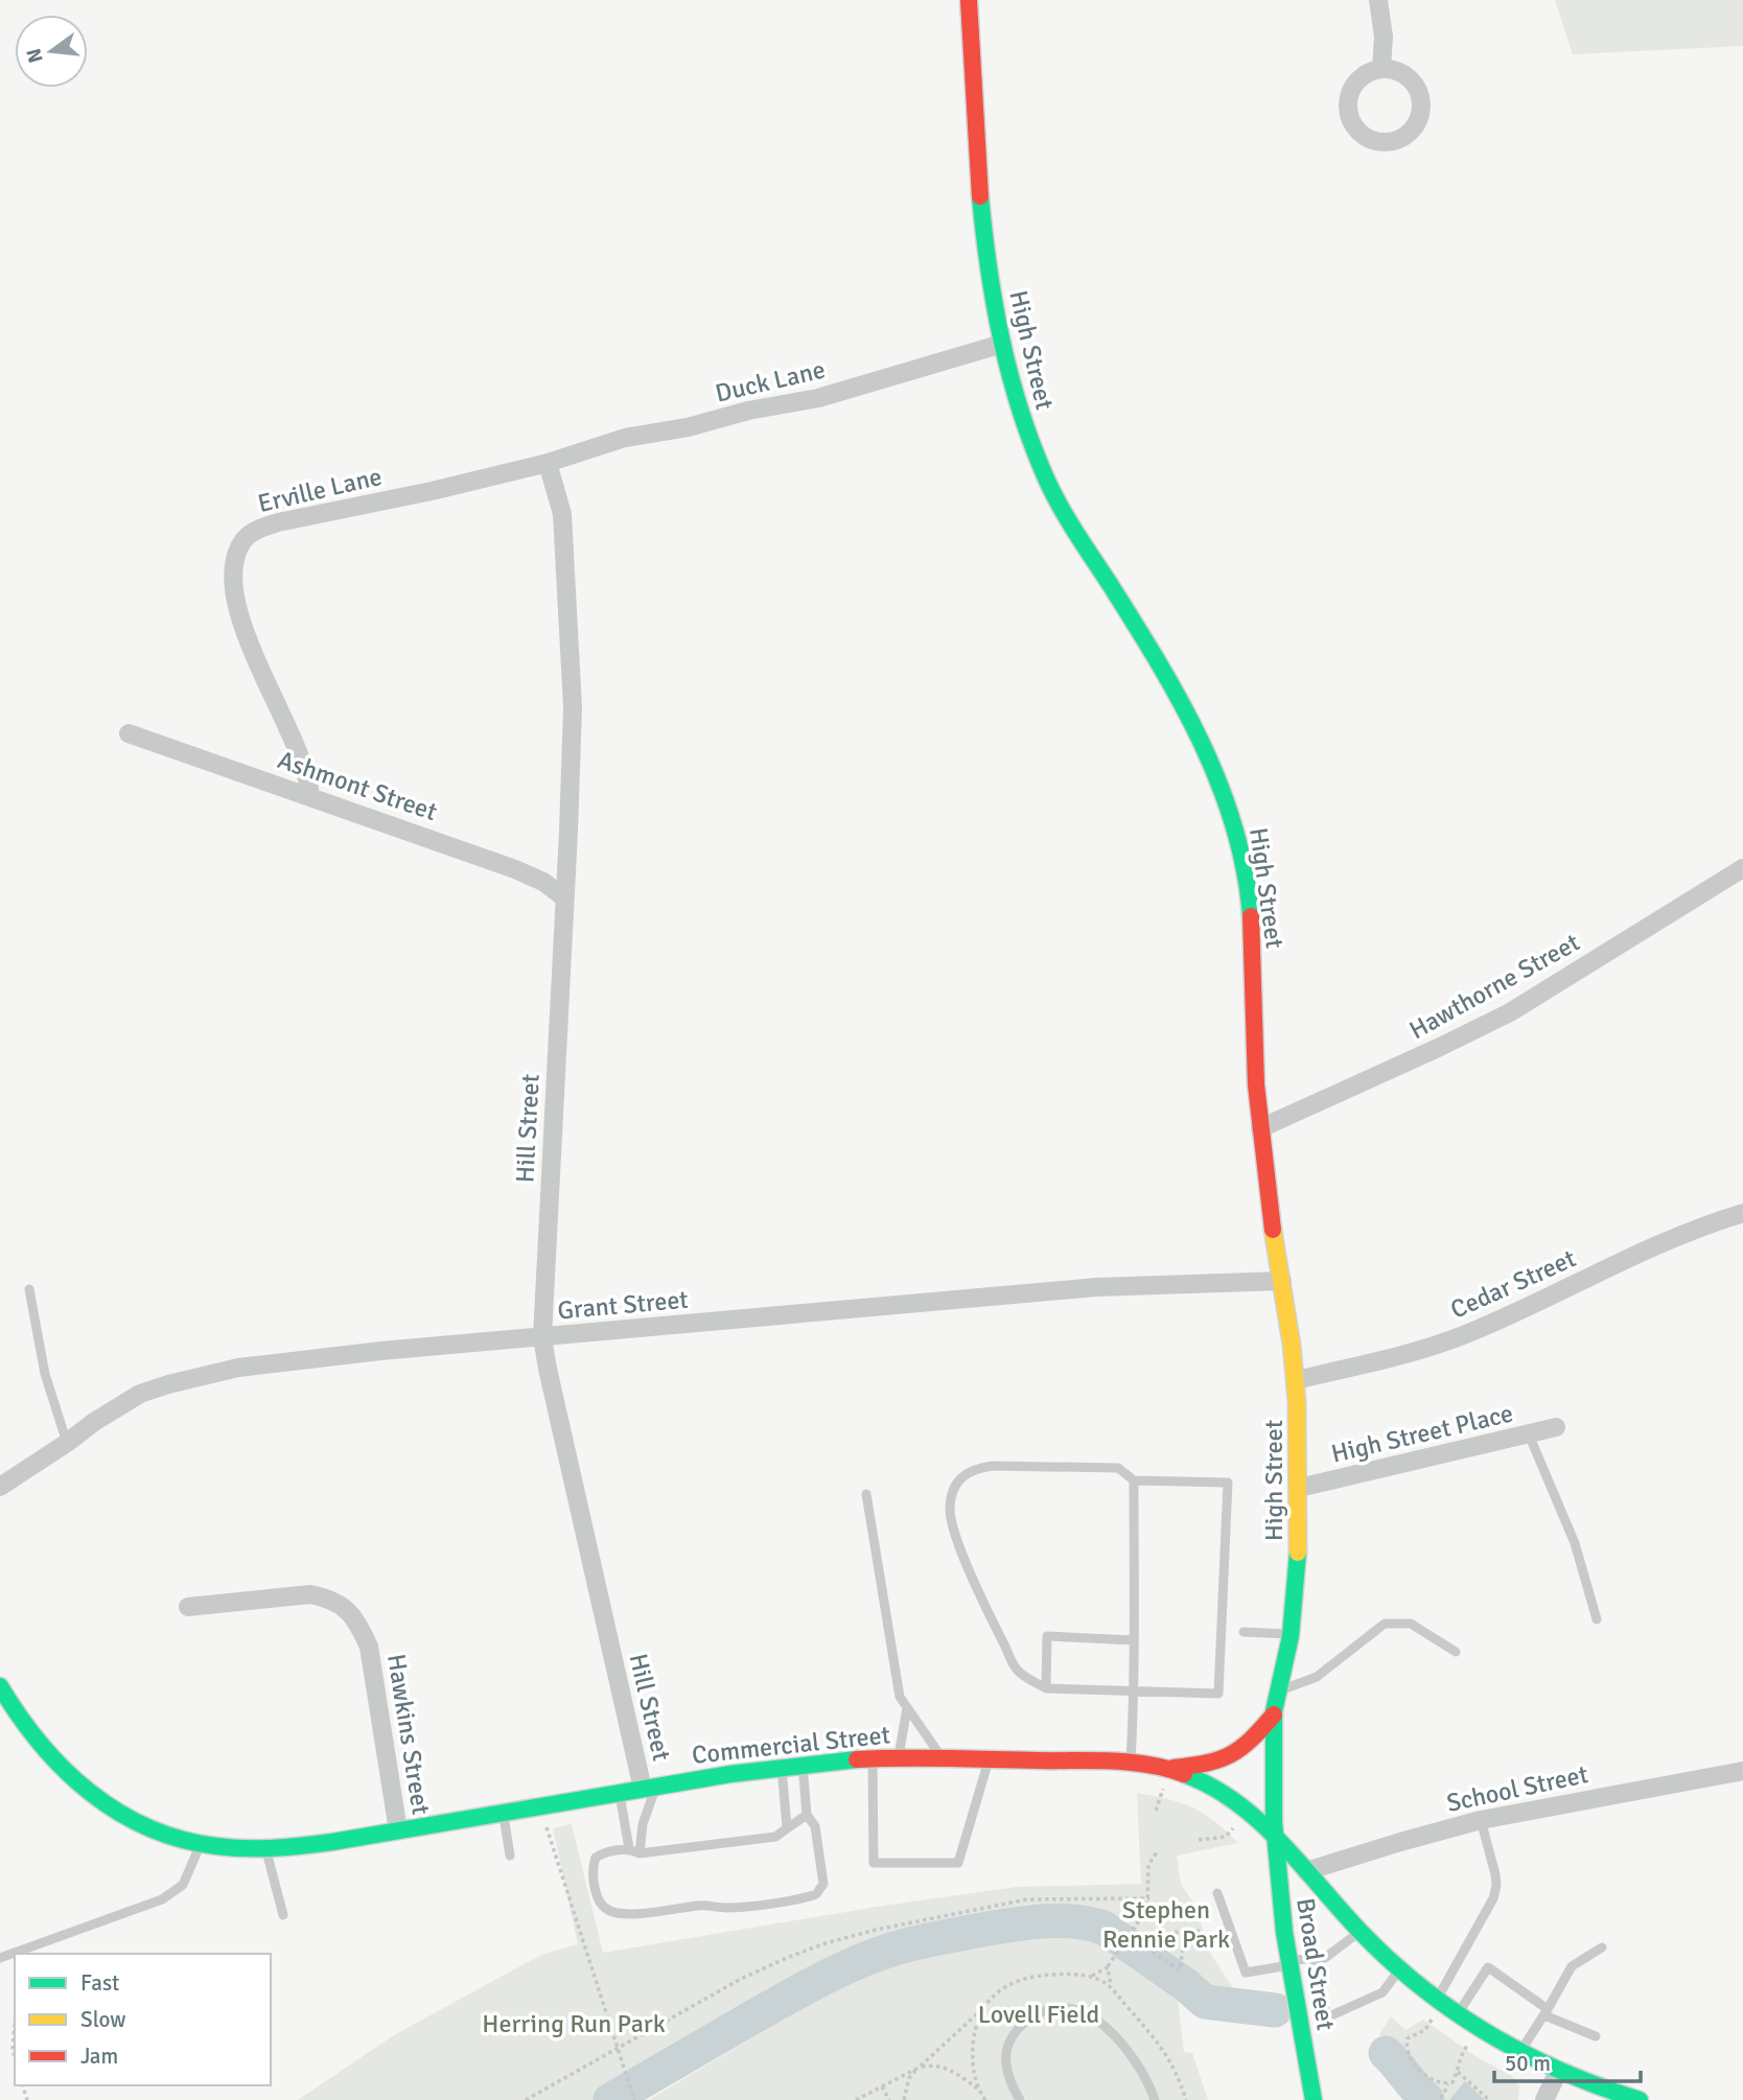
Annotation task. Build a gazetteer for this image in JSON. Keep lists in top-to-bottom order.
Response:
{
  "streets": {
    "main road": ["High Street", "Commercial Street", "Broad Street"],
    "street": [
      "Duck Lane",
      "Erville Lane",
      "Ashmont Street",
      "Hawthorne Street",
      "Hill Street",
      "Cedar Street",
      "Grant Street",
      "High Street Place",
      "Hawkins Street",
      "School Street"
    ]
  },
  "crossings": [
    ["High Street", "Duck Lane"],
    ["High Street", "Hawthorne Street"],
    ["High Street", "Cedar Street"],
    ["High Street", "Grant Street"],
    ["High Street", "High Street Place"],
    ["High Street", "Commercial Street"],
    ["High Street", "Broad Street"],
    ["Duck Lane", "Erville Lane"],
    ["Duck Lane", "Hill Street"],
    ["Erville Lane", "Ashmont Street"],
    ["Erville Lane", "Hill Street"],
    ["Ashmont Street", "Hill Street"],
    ["Hill Street", "Grant Street"],
    ["Hill Street", "Commercial Street"],
    ["Hawkins Street", "Commercial Street"],
    ["Commercial Street", "School Street"],
    ["Commercial Street", "Broad Street"]
  ],
  "parks": ["Stephen Rennie Park", "Lovell Field", "Herring Run Park"],
  "legend": ["Fast", "Slow", "Jam"],
  "scale_bar": "50 m",
  "north": "left"
}
